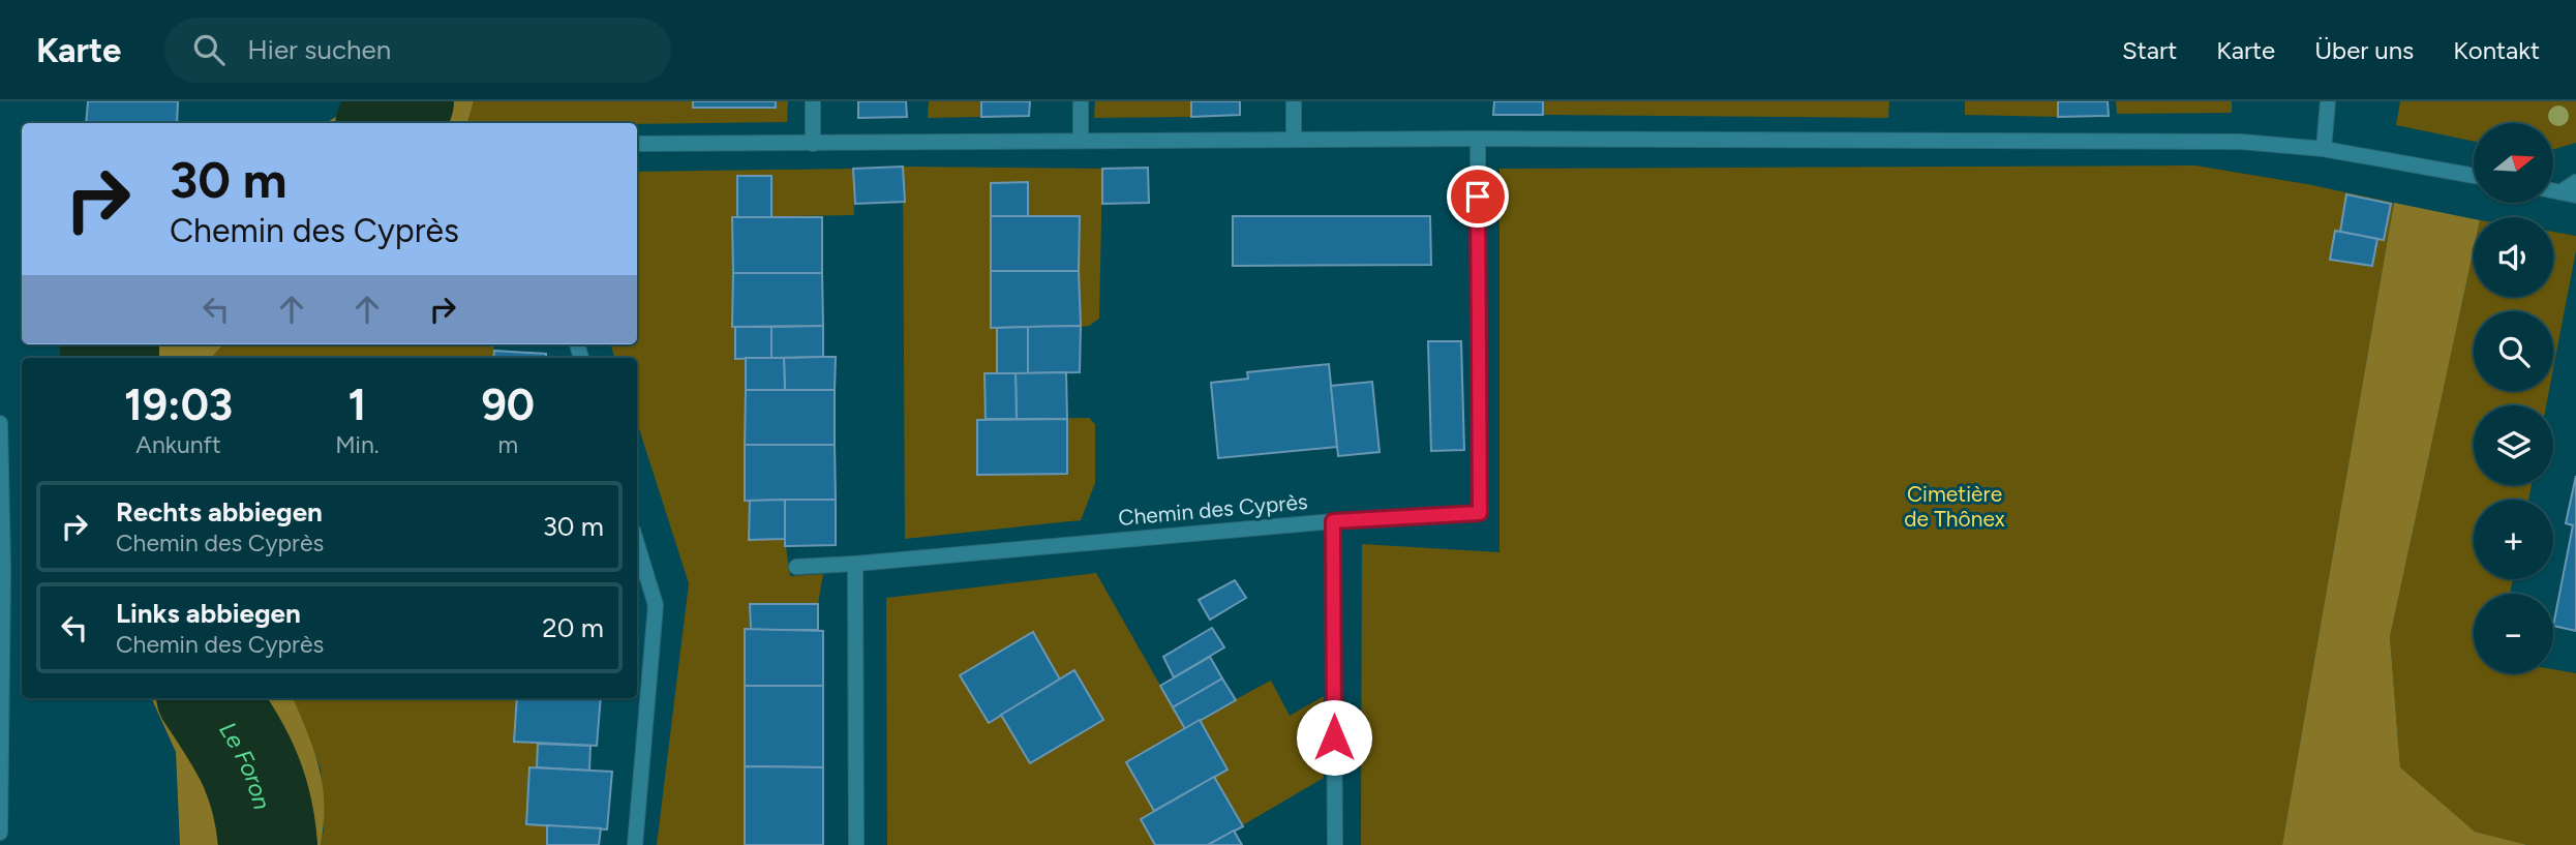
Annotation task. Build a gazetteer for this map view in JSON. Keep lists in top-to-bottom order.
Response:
{
  "streets": {
    "street": ["Chemin des Cyprès"]
  },
  "water": ["Le Foron"],
  "parks": ["Cimetière de Thônex"],
  "north": "right",
  "page": {
    "header": "Karte",
    "search": "Hier suchen",
    "nav": [
      "Start",
      "Karte",
      "Über uns",
      "Kontakt"
    ],
    "map_buttons": ["+", "−"],
    "turn": ["30 m", "Chemin des Cyprès"],
    "eta": [
      "19:03",
      "Ankunft",
      "1",
      "Min.",
      "90",
      "m"
    ],
    "list": [
      {
        "name": "Rechts abbiegen",
        "note": "Chemin des Cyprès",
        "value": "30 m"
      },
      {
        "name": "Links abbiegen",
        "note": "Chemin des Cyprès",
        "value": "20 m"
      }
    ]
  }
}
